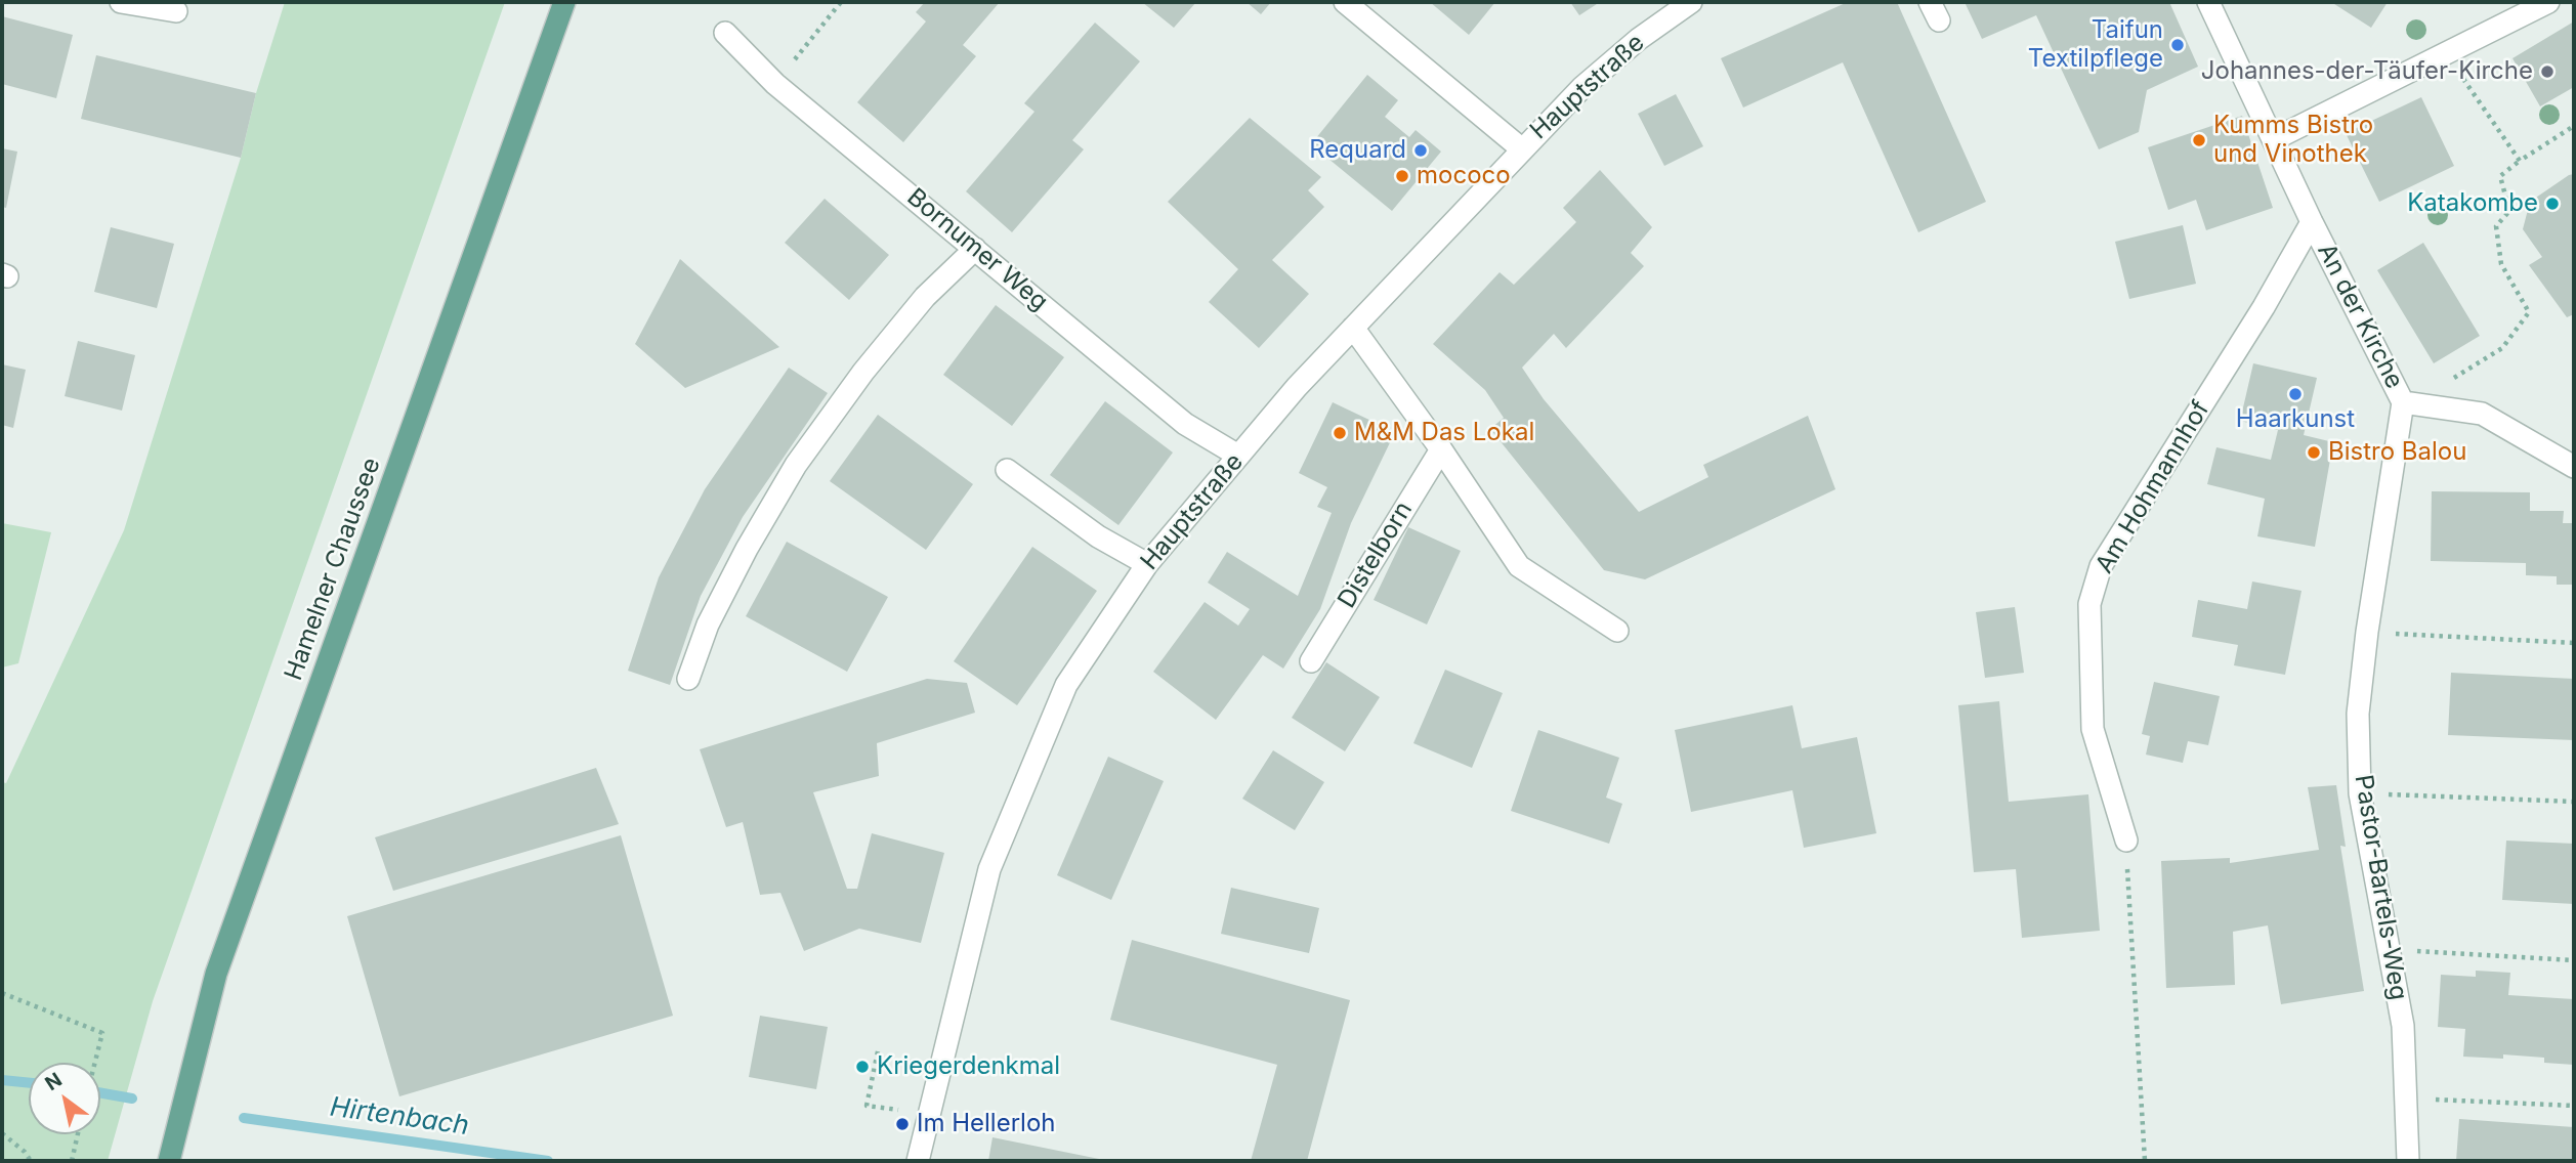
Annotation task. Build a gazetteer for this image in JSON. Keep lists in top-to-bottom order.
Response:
{
  "streets": {
    "main road": ["Hamelner Chaussee"],
    "street": [
      "Hauptstraße",
      "Bornumer Weg",
      "An der Kirche",
      "Am Hohmannhof",
      "Distelborn",
      "Pastor-Bartels-Weg"
    ]
  },
  "crossings": [
    ["Hauptstraße", "Bornumer Weg"],
    ["An der Kirche", "Am Hohmannhof"],
    ["An der Kirche", "Pastor-Bartels-Weg"]
  ],
  "water": ["Hirtenbach"],
  "places": [
    "Taifun Textilpflege",
    "Johannes-der-Täufer-Kirche",
    "Kumms Bistro und Vinothek",
    "Requard",
    "mococo",
    "Katakombe",
    "Haarkunst",
    "M&M Das Lokal",
    "Bistro Balou",
    "Kriegerdenkmal",
    "Im Hellerloh"
  ],
  "north": "top left"
}
